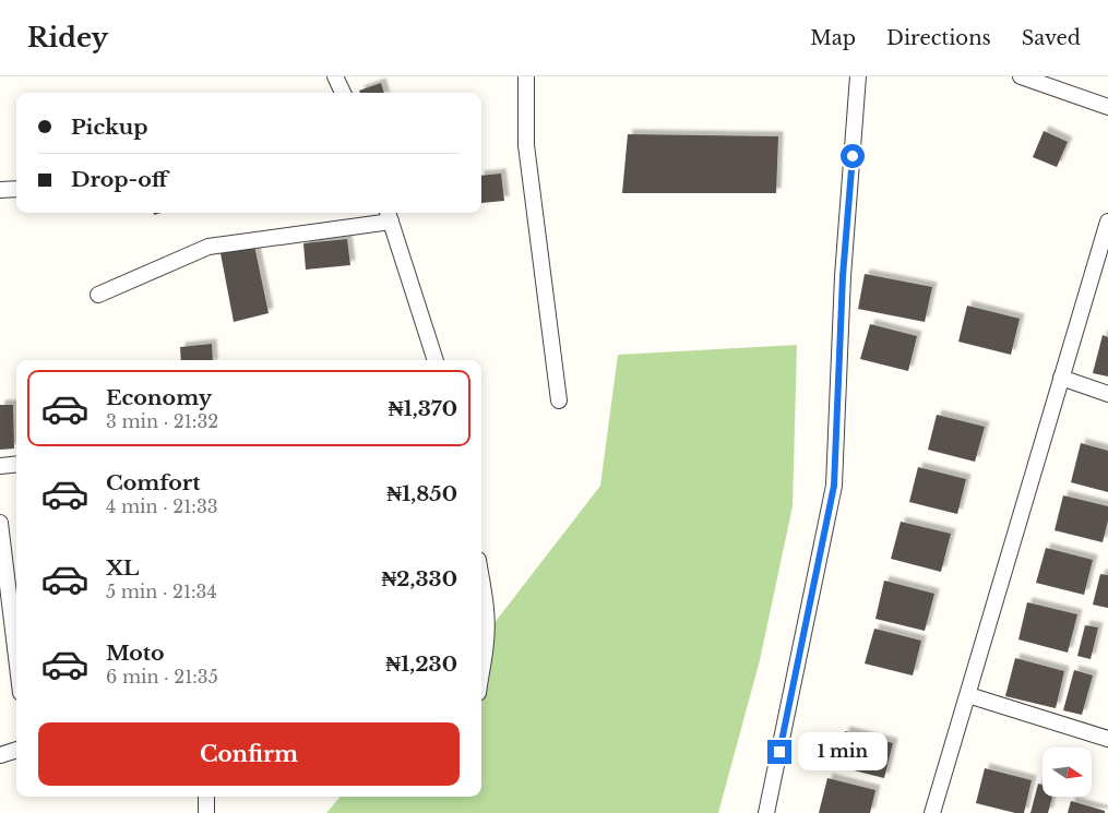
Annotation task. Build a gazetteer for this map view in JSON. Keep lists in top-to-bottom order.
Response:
{
  "north": "right",
  "page": {
    "header": "Ridey",
    "nav": ["Map", "Directions", "Saved"],
    "banner": ["Pickup", "Drop-off"],
    "list": [
      {
        "name": "Economy",
        "note": "3 min · 21:32",
        "value": "₦1,370"
      },
      {
        "name": "Comfort",
        "note": "4 min · 21:33",
        "value": "₦1,850"
      },
      {
        "name": "XL",
        "note": "5 min · 21:34",
        "value": "₦2,330"
      },
      {
        "name": "Moto",
        "note": "6 min · 21:35",
        "value": "₦1,230"
      }
    ],
    "buttons": "Confirm",
    "bubble": "1 min"
  }
}
